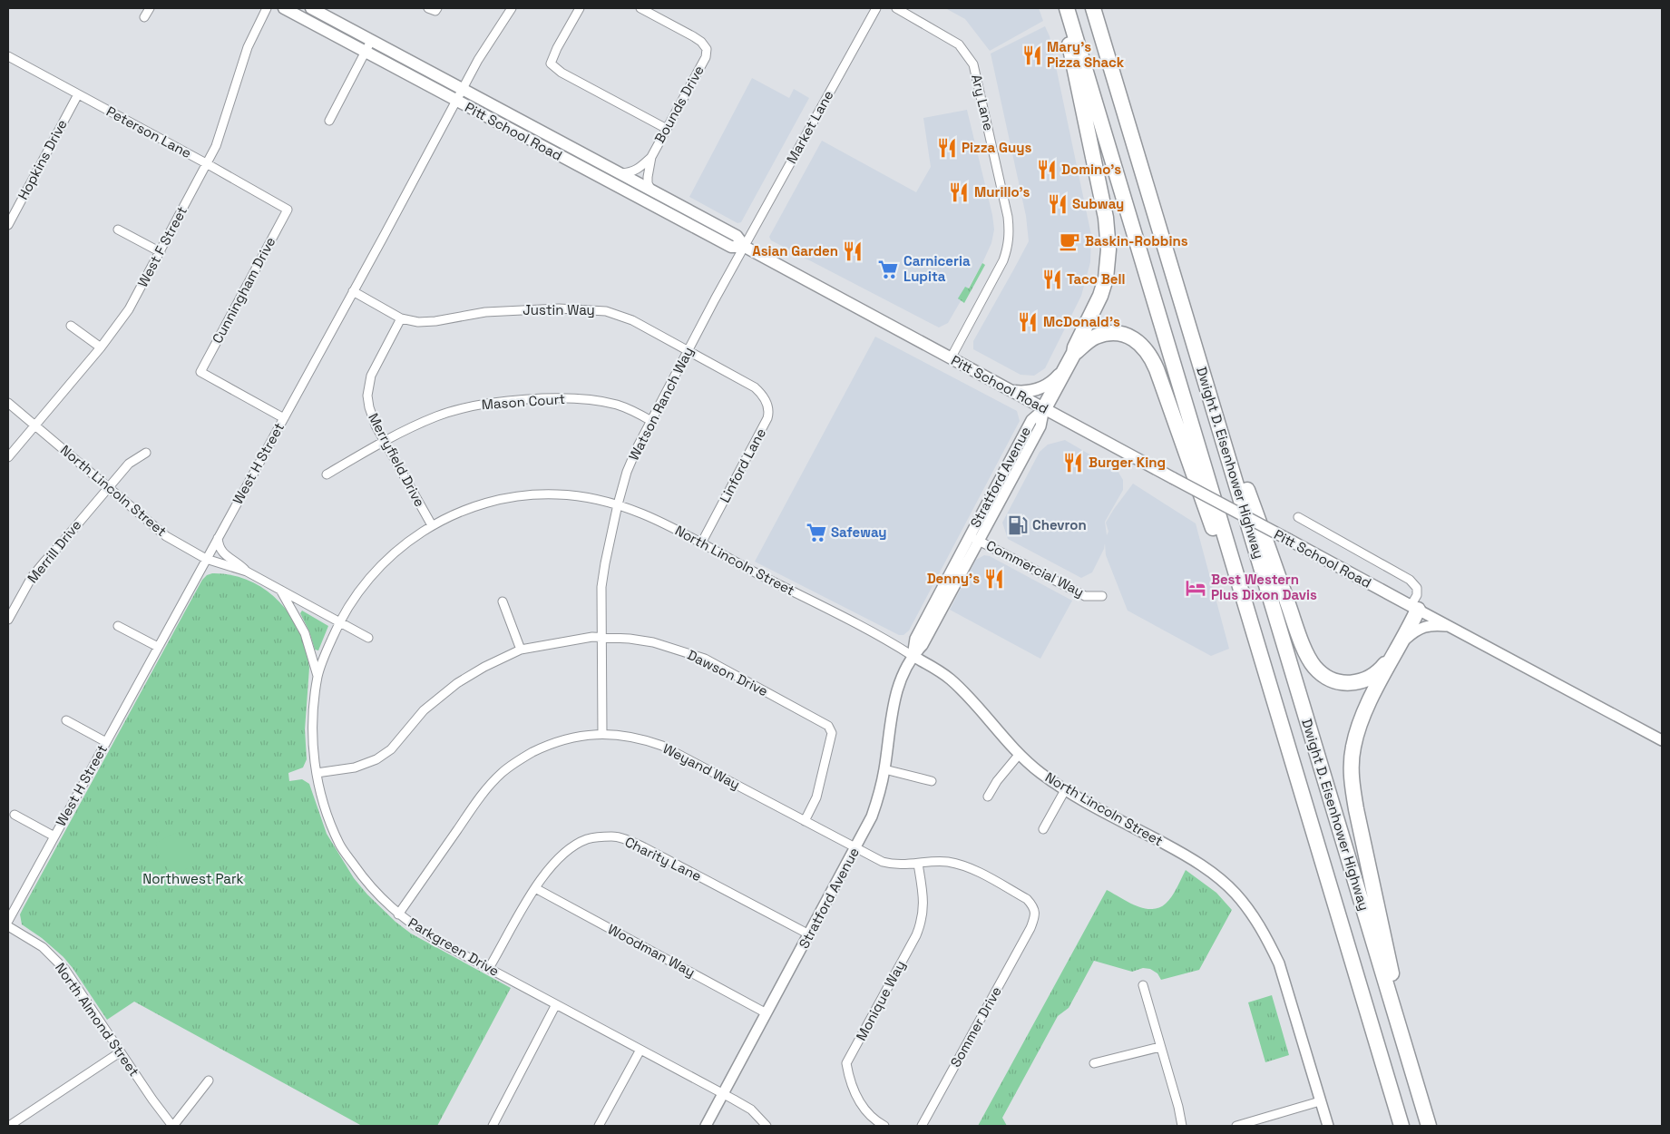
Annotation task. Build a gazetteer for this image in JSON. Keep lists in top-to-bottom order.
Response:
{
  "streets": {
    "highway": ["Dwight D. Eisenhower Highway"],
    "main road": ["Pitt School Road"],
    "street": [
      "Ary Lane",
      "Bounds Drive",
      "Market Lane",
      "Peterson Lane",
      "Hopkins Drive",
      "West F Street",
      "Cunningham Drive",
      "Justin Way",
      "Mason Court",
      "Watson Ranch Way",
      "Merryfield Drive",
      "West H Street",
      "Linford Lane",
      "Stratford Avenue",
      "North Lincoln Street",
      "Merrill Drive",
      "Commercial Way",
      "Dawson Drive",
      "Weyand Way",
      "Charity Lane",
      "Parkgreen Drive",
      "Woodman Way",
      "Monique Way",
      "North Almond Street",
      "Sommer Drive"
    ]
  },
  "crossings": [
    ["Ary Lane", "Pitt School Road"],
    ["Bounds Drive", "Pitt School Road"],
    ["Market Lane", "Pitt School Road"],
    ["Market Lane", "Watson Ranch Way"],
    ["Pitt School Road", "Watson Ranch Way"],
    ["Pitt School Road", "West H Street"],
    ["Pitt School Road", "Stratford Avenue"],
    ["Peterson Lane", "Hopkins Drive"],
    ["Peterson Lane", "West F Street"],
    ["Peterson Lane", "Cunningham Drive"],
    ["West F Street", "North Lincoln Street"],
    ["Cunningham Drive", "West H Street"],
    ["Justin Way", "Watson Ranch Way"],
    ["Justin Way", "Merryfield Drive"],
    ["Justin Way", "West H Street"],
    ["Justin Way", "Linford Lane"],
    ["Mason Court", "Watson Ranch Way"],
    ["Mason Court", "Merryfield Drive"],
    ["Watson Ranch Way", "North Lincoln Street"],
    ["Watson Ranch Way", "Dawson Drive"],
    ["Watson Ranch Way", "Weyand Way"],
    ["Merryfield Drive", "North Lincoln Street"],
    ["West H Street", "North Lincoln Street"],
    ["Linford Lane", "North Lincoln Street"],
    ["Stratford Avenue", "North Lincoln Street"],
    ["Stratford Avenue", "Commercial Way"],
    ["Stratford Avenue", "Weyand Way"],
    ["Stratford Avenue", "Charity Lane"],
    ["Stratford Avenue", "Parkgreen Drive"],
    ["Stratford Avenue", "Woodman Way"],
    ["North Lincoln Street", "Merrill Drive"],
    ["North Lincoln Street", "Parkgreen Drive"],
    ["Dawson Drive", "Weyand Way"],
    ["Dawson Drive", "Parkgreen Drive"],
    ["Weyand Way", "Parkgreen Drive"],
    ["Weyand Way", "Monique Way"],
    ["Weyand Way", "Sommer Drive"],
    ["Charity Lane", "Parkgreen Drive"],
    ["Charity Lane", "Woodman Way"]
  ],
  "parks": ["Northwest Park"],
  "places": {
    "restaurant": [
      "Mary's Pizza Shack",
      "Pizza Guys",
      "Domino's",
      "Murillo's",
      "Subway",
      "Asian Garden",
      "Taco Bell",
      "McDonald's",
      "Burger King",
      "Denny's"
    ],
    "cafe": ["Baskin-Robbins"],
    "supermarket": ["Carniceria Lupita", "Safeway"],
    "fuel station": ["Chevron"],
    "hotel": ["Best Western Plus Dixon Davis"]
  }
}
